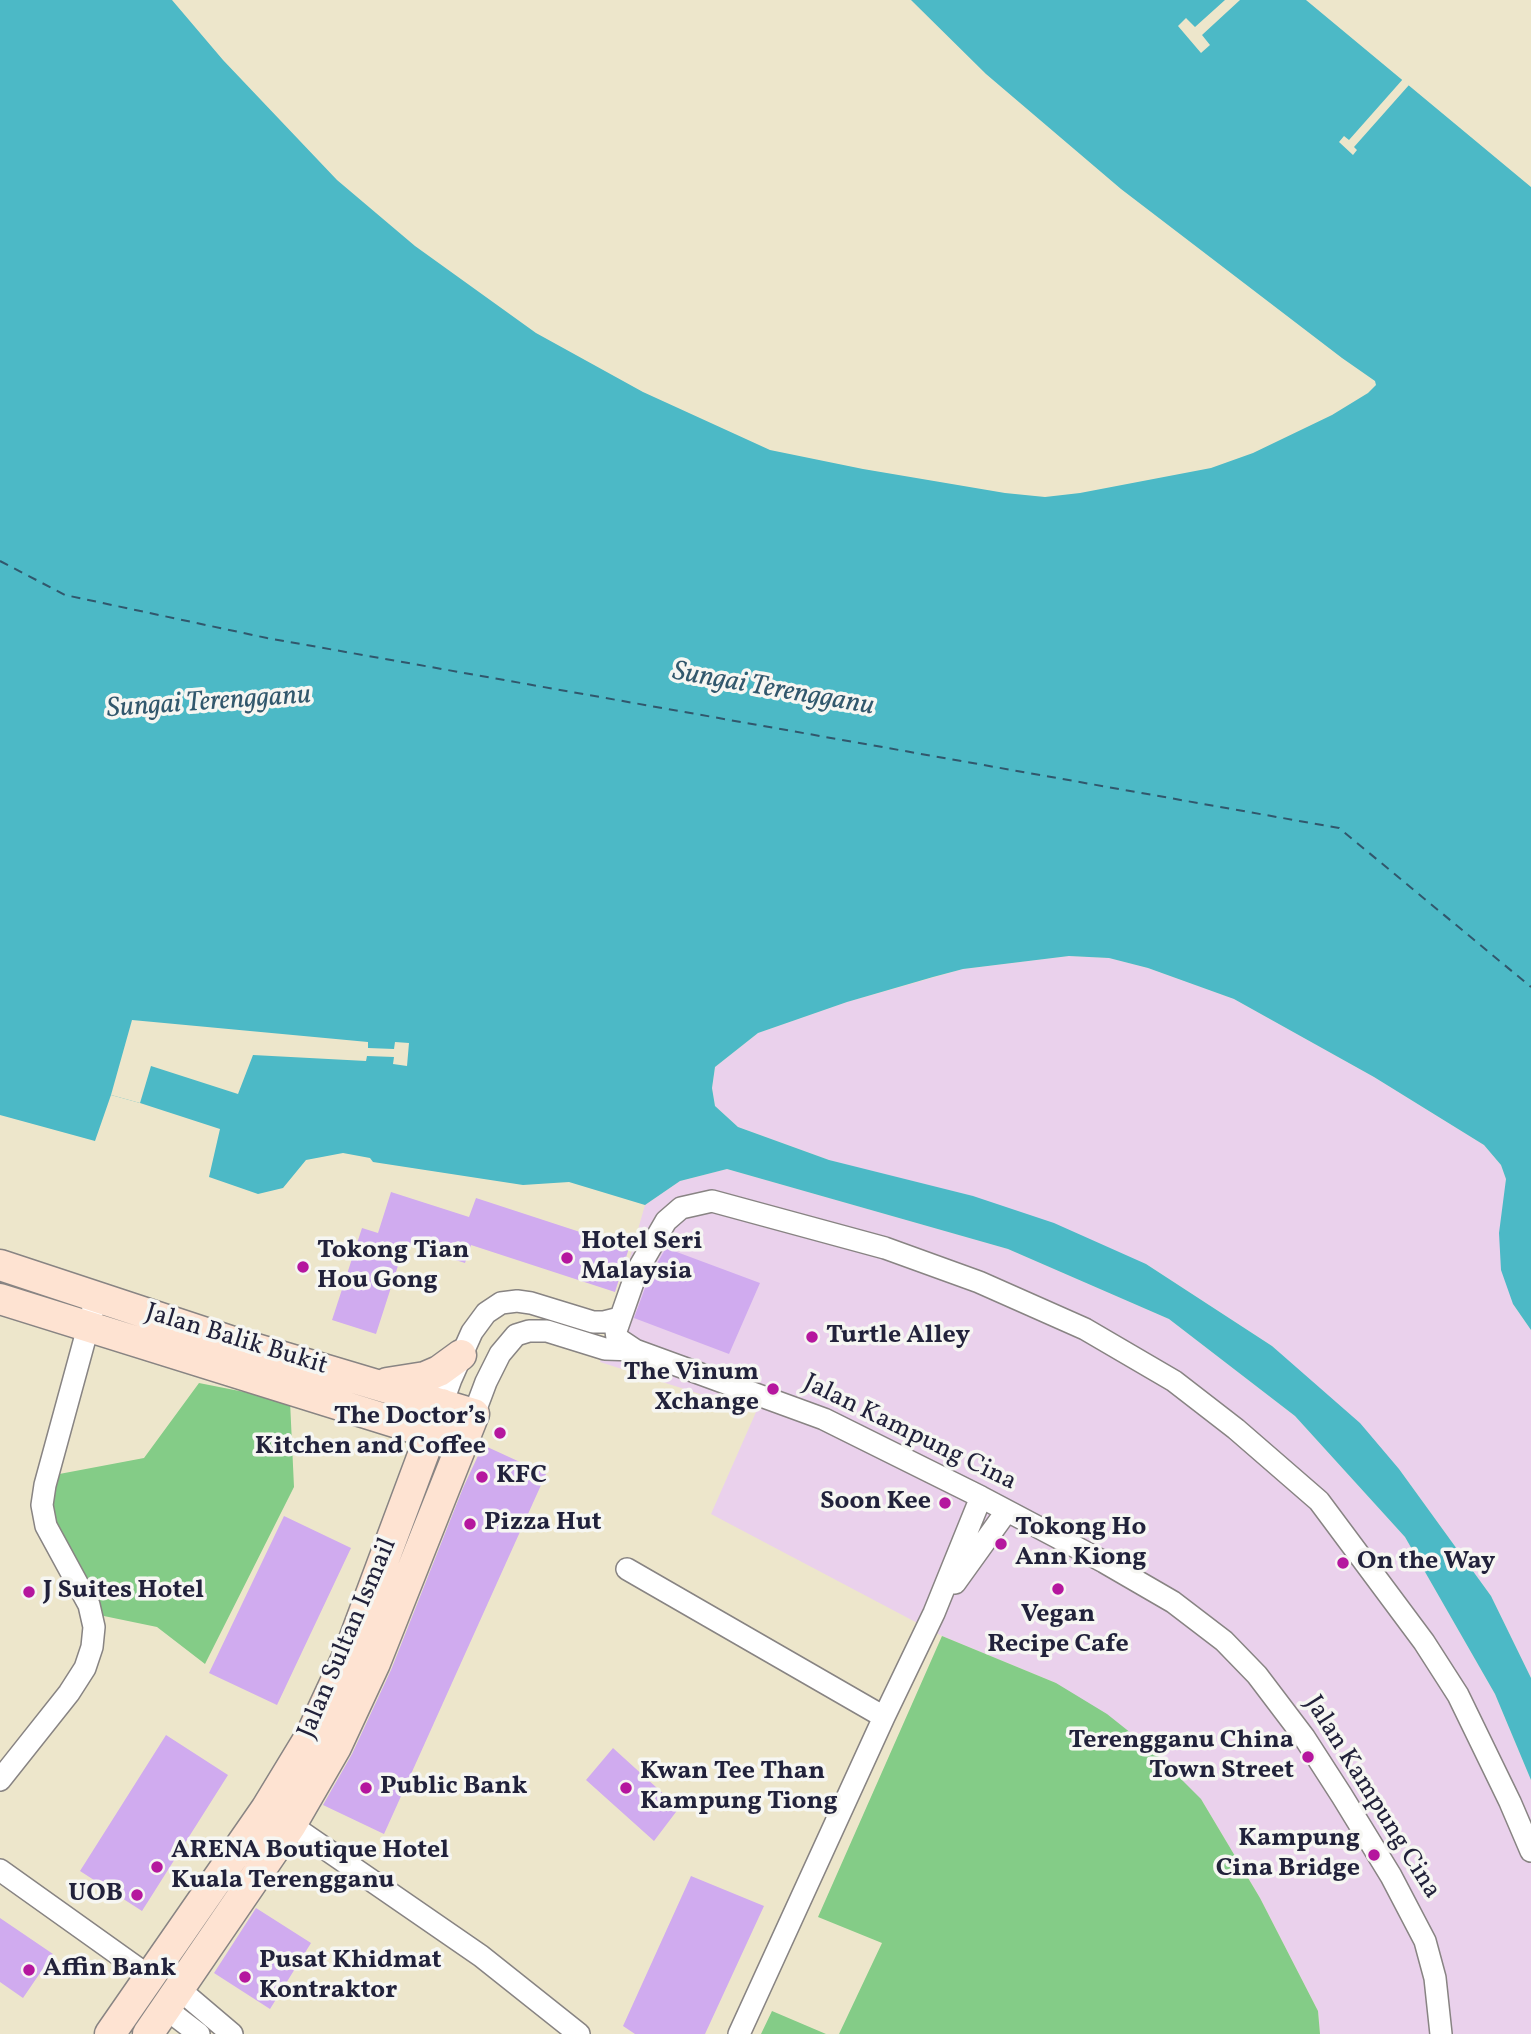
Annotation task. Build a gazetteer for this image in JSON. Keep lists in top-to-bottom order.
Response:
{
  "streets": {
    "main road": ["Jalan Balik Bukit", "Jalan Sultan Ismail"],
    "street": ["Jalan Kampung Cina"]
  },
  "crossings": [
    ["Jalan Balik Bukit", "Jalan Kampung Cina"],
    ["Jalan Balik Bukit", "Jalan Sultan Ismail"],
    ["Jalan Kampung Cina", "Jalan Sultan Ismail"]
  ],
  "water": ["Sungai Terengganu"],
  "places": [
    "Hotel Seri Malaysia",
    "Tokong Tian Hou Gong",
    "Turtle Alley",
    "The Vinum Xchange",
    "The Doctor’s Kitchen and Coffee",
    "KFC",
    "Soon Kee",
    "Pizza Hut",
    "Tokong Ho Ann Kiong",
    "On the Way",
    "Vegan Recipe Cafe",
    "J Suites Hotel",
    "Terengganu China Town Street",
    "Public Bank",
    "Kwan Tee Than Kampung Tiong",
    "Kampung Cina Bridge",
    "ARENA Boutique Hotel Kuala Terengganu",
    "UOB",
    "Affin Bank",
    "Pusat Khidmat Kontraktor"
  ]
}
